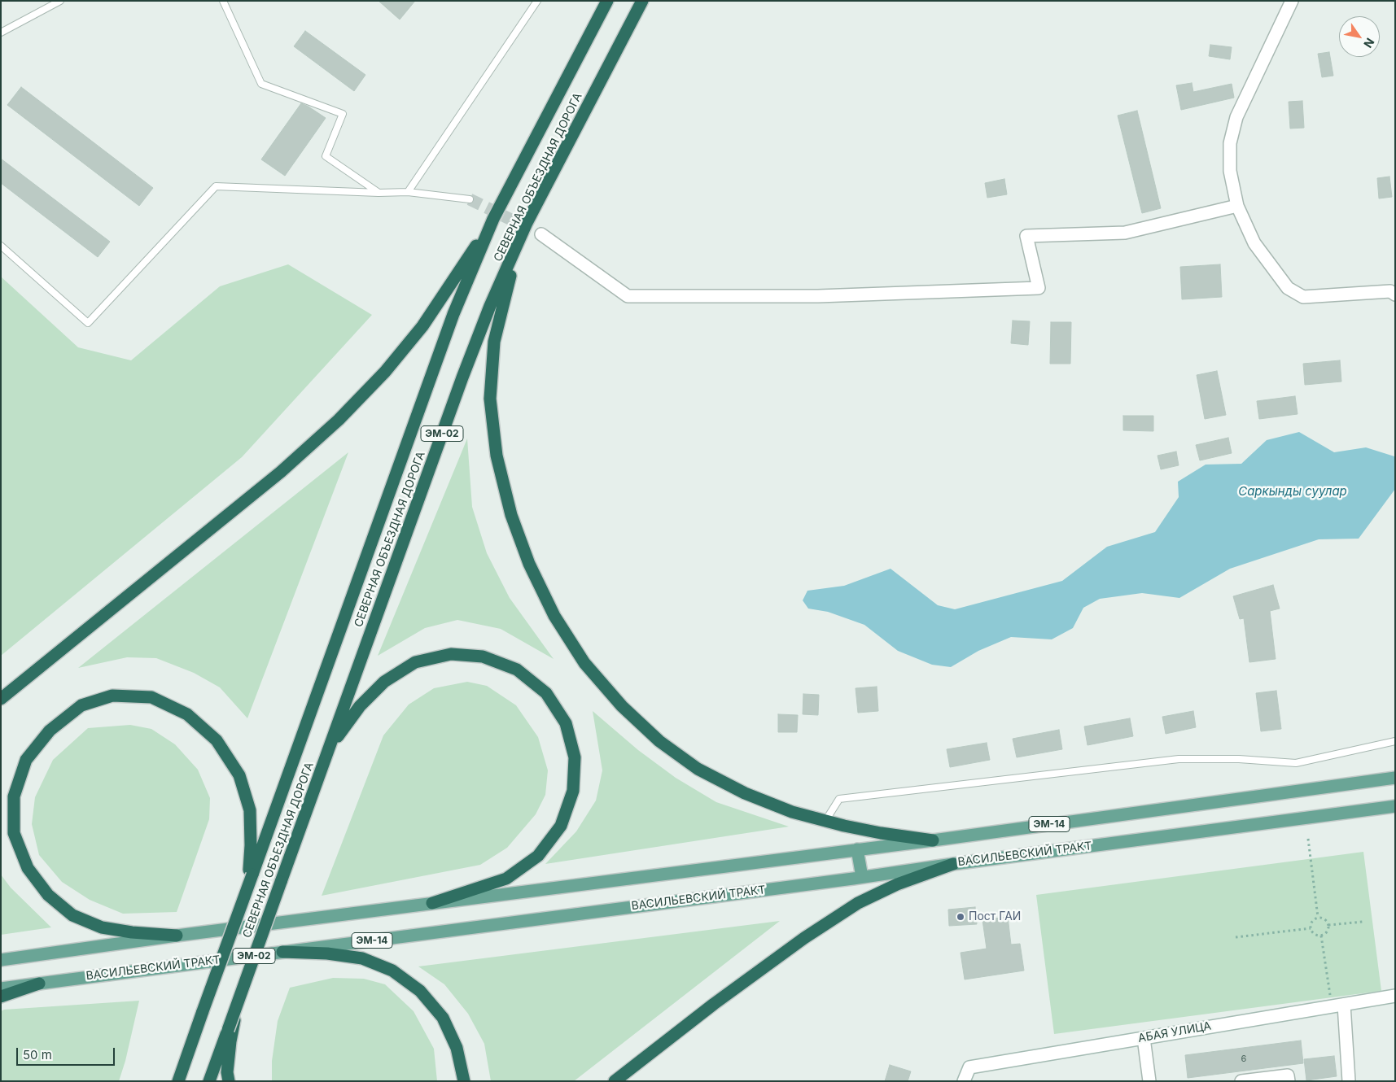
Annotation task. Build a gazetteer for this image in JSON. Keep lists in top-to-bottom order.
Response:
{
  "streets": {
    "highway": ["СЕВЕРНАЯ ОБЪЕЗДНАЯ ДОРОГА", "ЭМ-02"],
    "main road": ["ЭМ-14", "ВАСИЛЬЕВСКИЙ ТРАКТ"],
    "street": ["АБАЯ УЛИЦА"]
  },
  "water": ["Саркынды суулар"],
  "places": ["Пост ГАИ"],
  "house_numbers": ["6"],
  "scale_bar": "50 m",
  "north": "bottom right"
}
